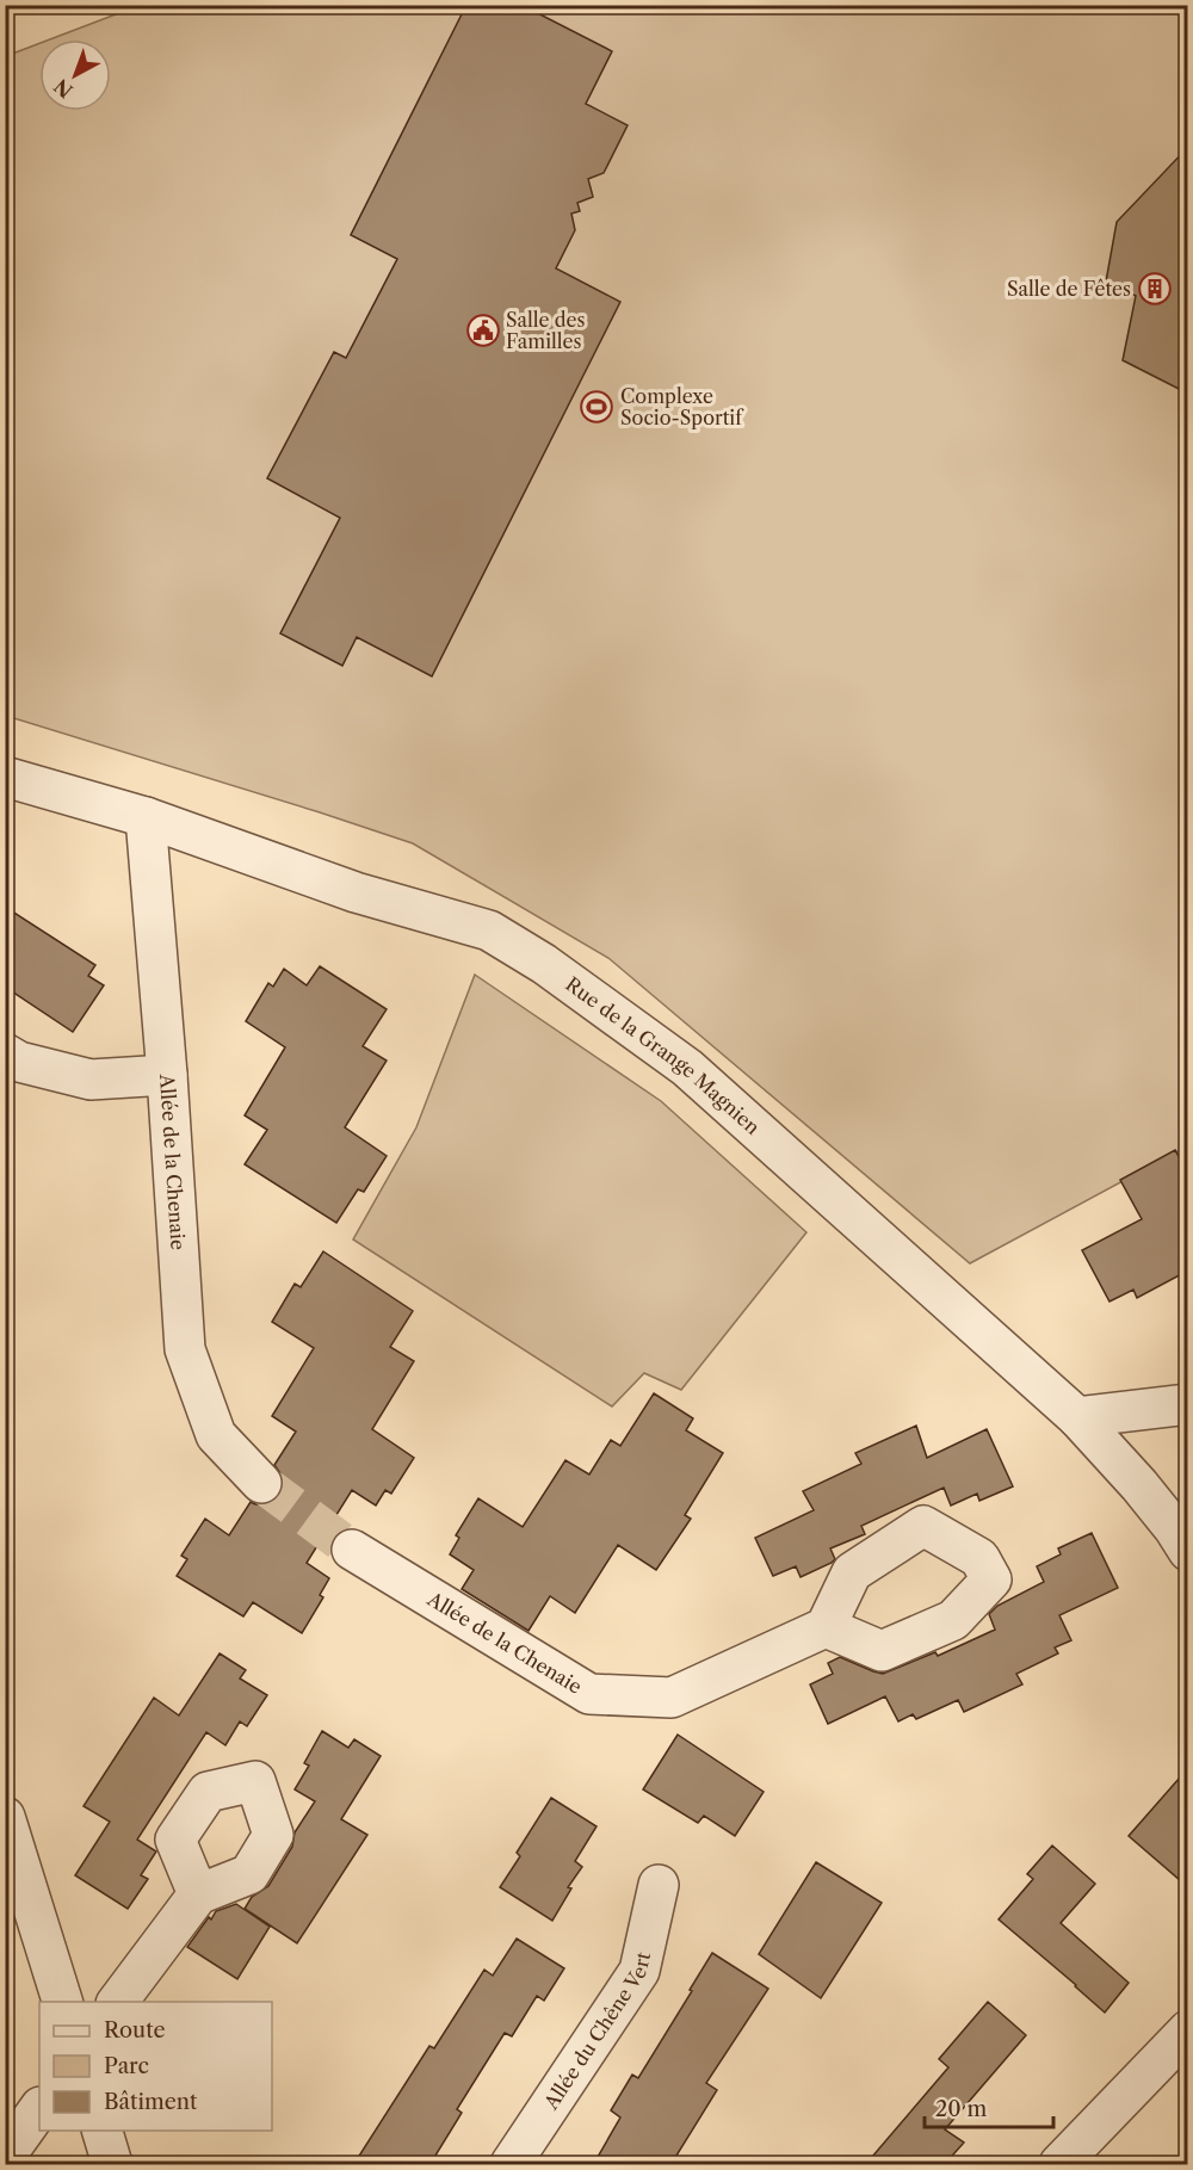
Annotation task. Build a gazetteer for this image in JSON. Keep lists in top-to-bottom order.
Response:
{
  "streets": {
    "street": ["Rue de la Grange Magnien", "Allée de la Chenaie", "Allée du Chêne Vert"]
  },
  "crossings": [
    ["Rue de la Grange Magnien", "Allée de la Chenaie"]
  ],
  "places": {
    "building": ["Salle de Fêtes"],
    "public building": ["Salle des Familles"],
    "sports": ["Complexe Socio-Sportif"]
  },
  "legend": ["Route", "Parc", "Bâtiment"],
  "scale_bar": "20 m",
  "north": "bottom left"
}
